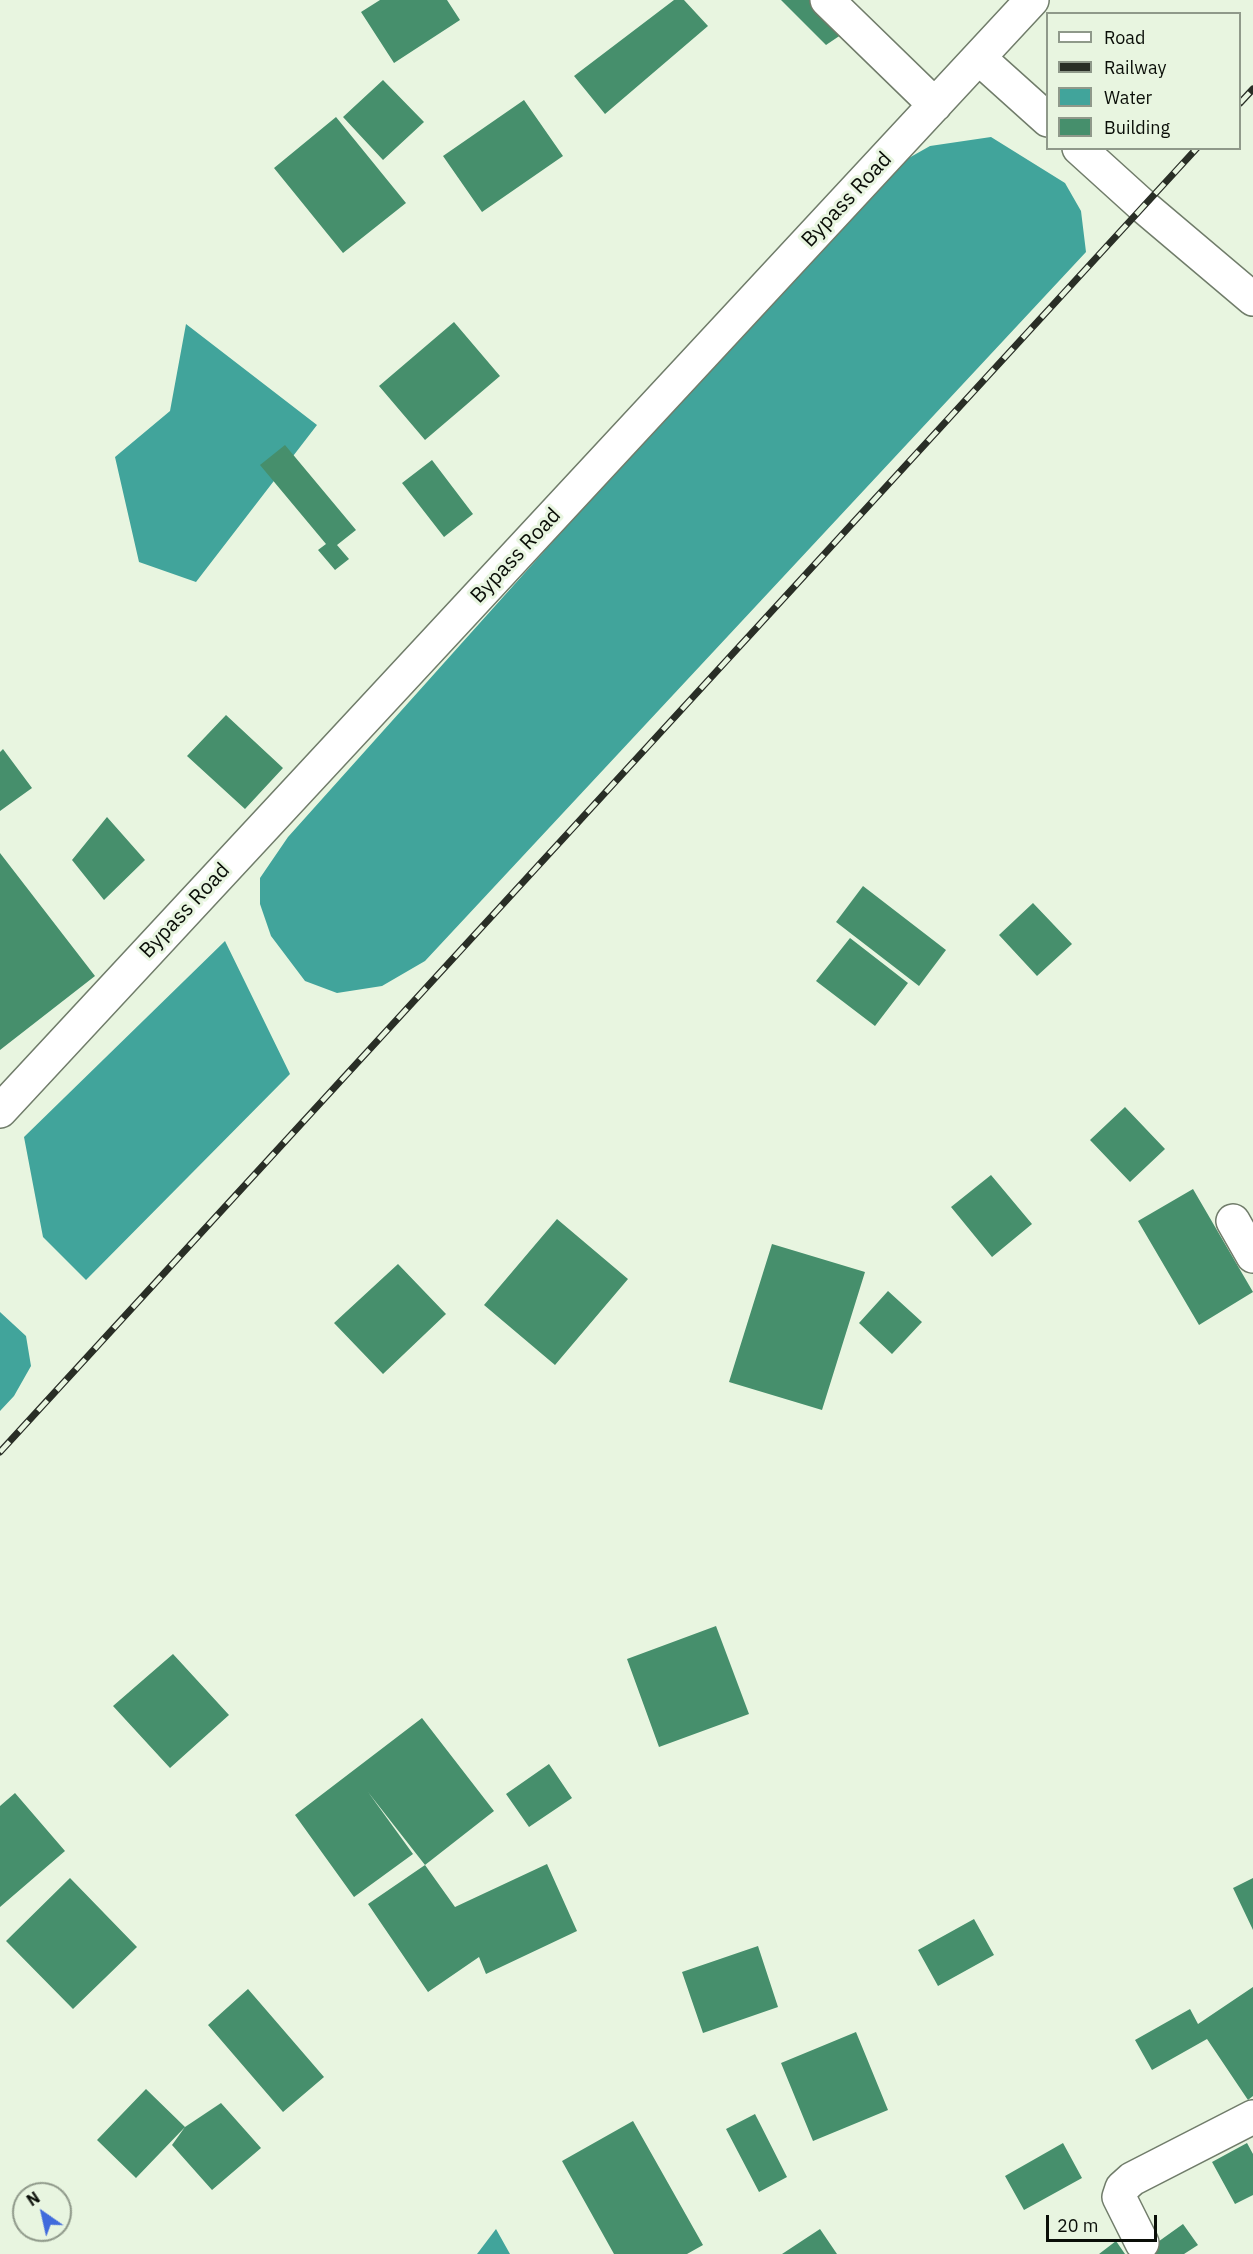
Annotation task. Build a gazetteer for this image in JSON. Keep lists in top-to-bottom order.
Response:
{
  "streets": {
    "street": ["Bypass Road"]
  },
  "legend": [
    "Road",
    "Railway",
    "Water",
    "Building"
  ],
  "scale_bar": "20 m",
  "north": "top left"
}
